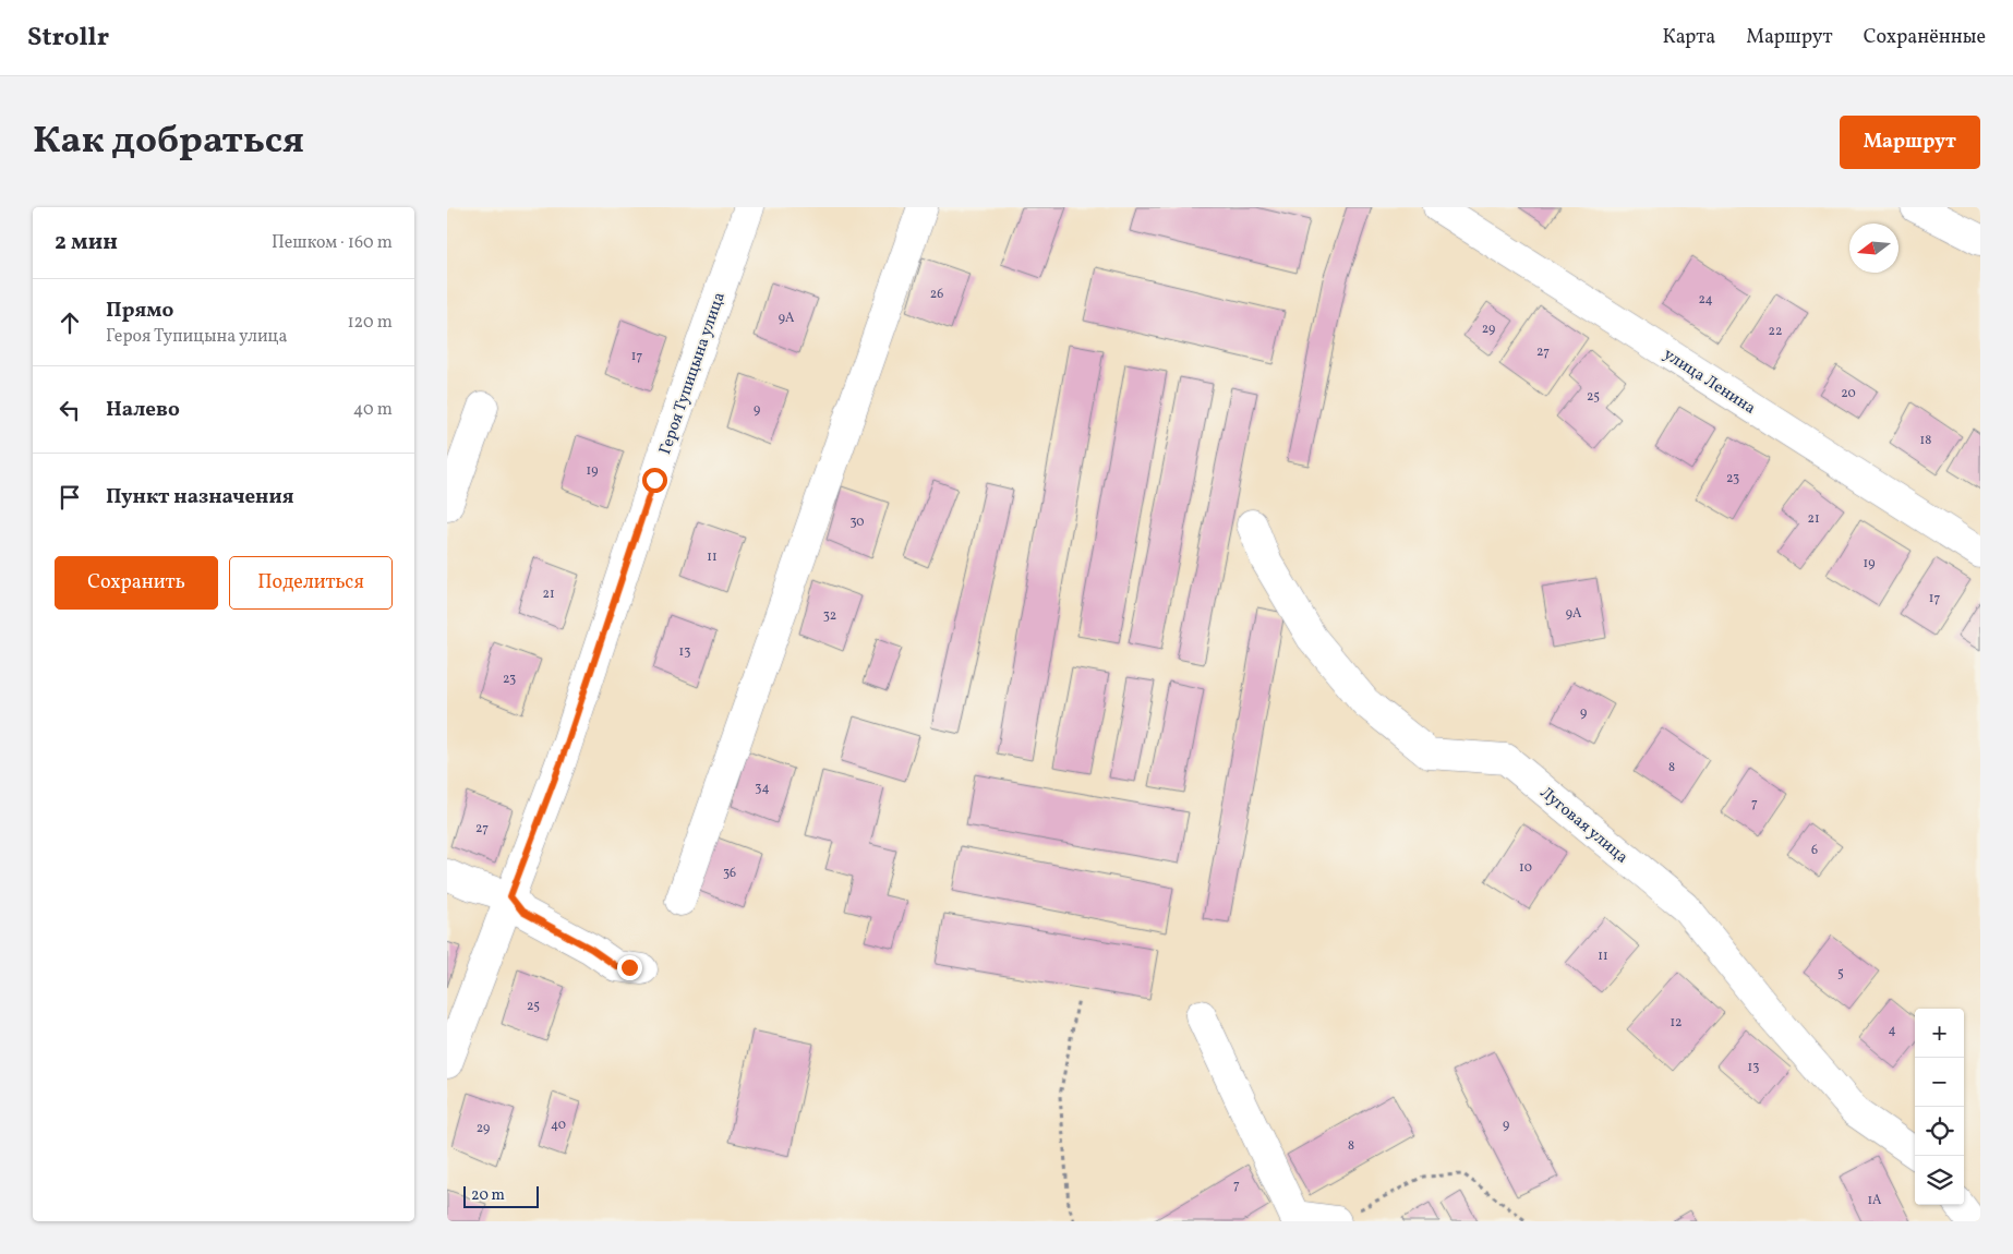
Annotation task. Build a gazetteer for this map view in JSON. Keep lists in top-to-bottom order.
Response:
{
  "streets": {
    "street": ["Героя Тупицына улица", "улица Ленина", "Луговая улица"]
  },
  "house_numbers": [
    "26",
    "24",
    "9А",
    "29",
    "22",
    "27",
    "17",
    "20",
    "25",
    "9",
    "18",
    "19",
    "23",
    "21",
    "30",
    "11",
    "19",
    "21",
    "17",
    "9А",
    "32",
    "13",
    "23",
    "9",
    "8",
    "34",
    "7",
    "27",
    "6",
    "10",
    "36",
    "11",
    "5",
    "25",
    "12",
    "4",
    "13",
    "40",
    "9",
    "29",
    "8",
    "7",
    "1А"
  ],
  "scale_bar": "20 m",
  "north": "left",
  "page": {
    "header": "Strollr",
    "nav": ["Карта", "Маршрут", "Сохранённые"],
    "title": "Как добраться",
    "buttons": [
      "Маршрут",
      ["Сохранить", "Поделиться"]
    ],
    "heading": ["2 мин", "Пешком · 160 m"],
    "list": [
      ["Прямо", "Героя Тупицына улица", "120 m"],
      ["Налево", "40 m"],
      "Пункт назначения"
    ],
    "map_buttons": ["+", "−"],
    "scale": "20 m"
  }
}
